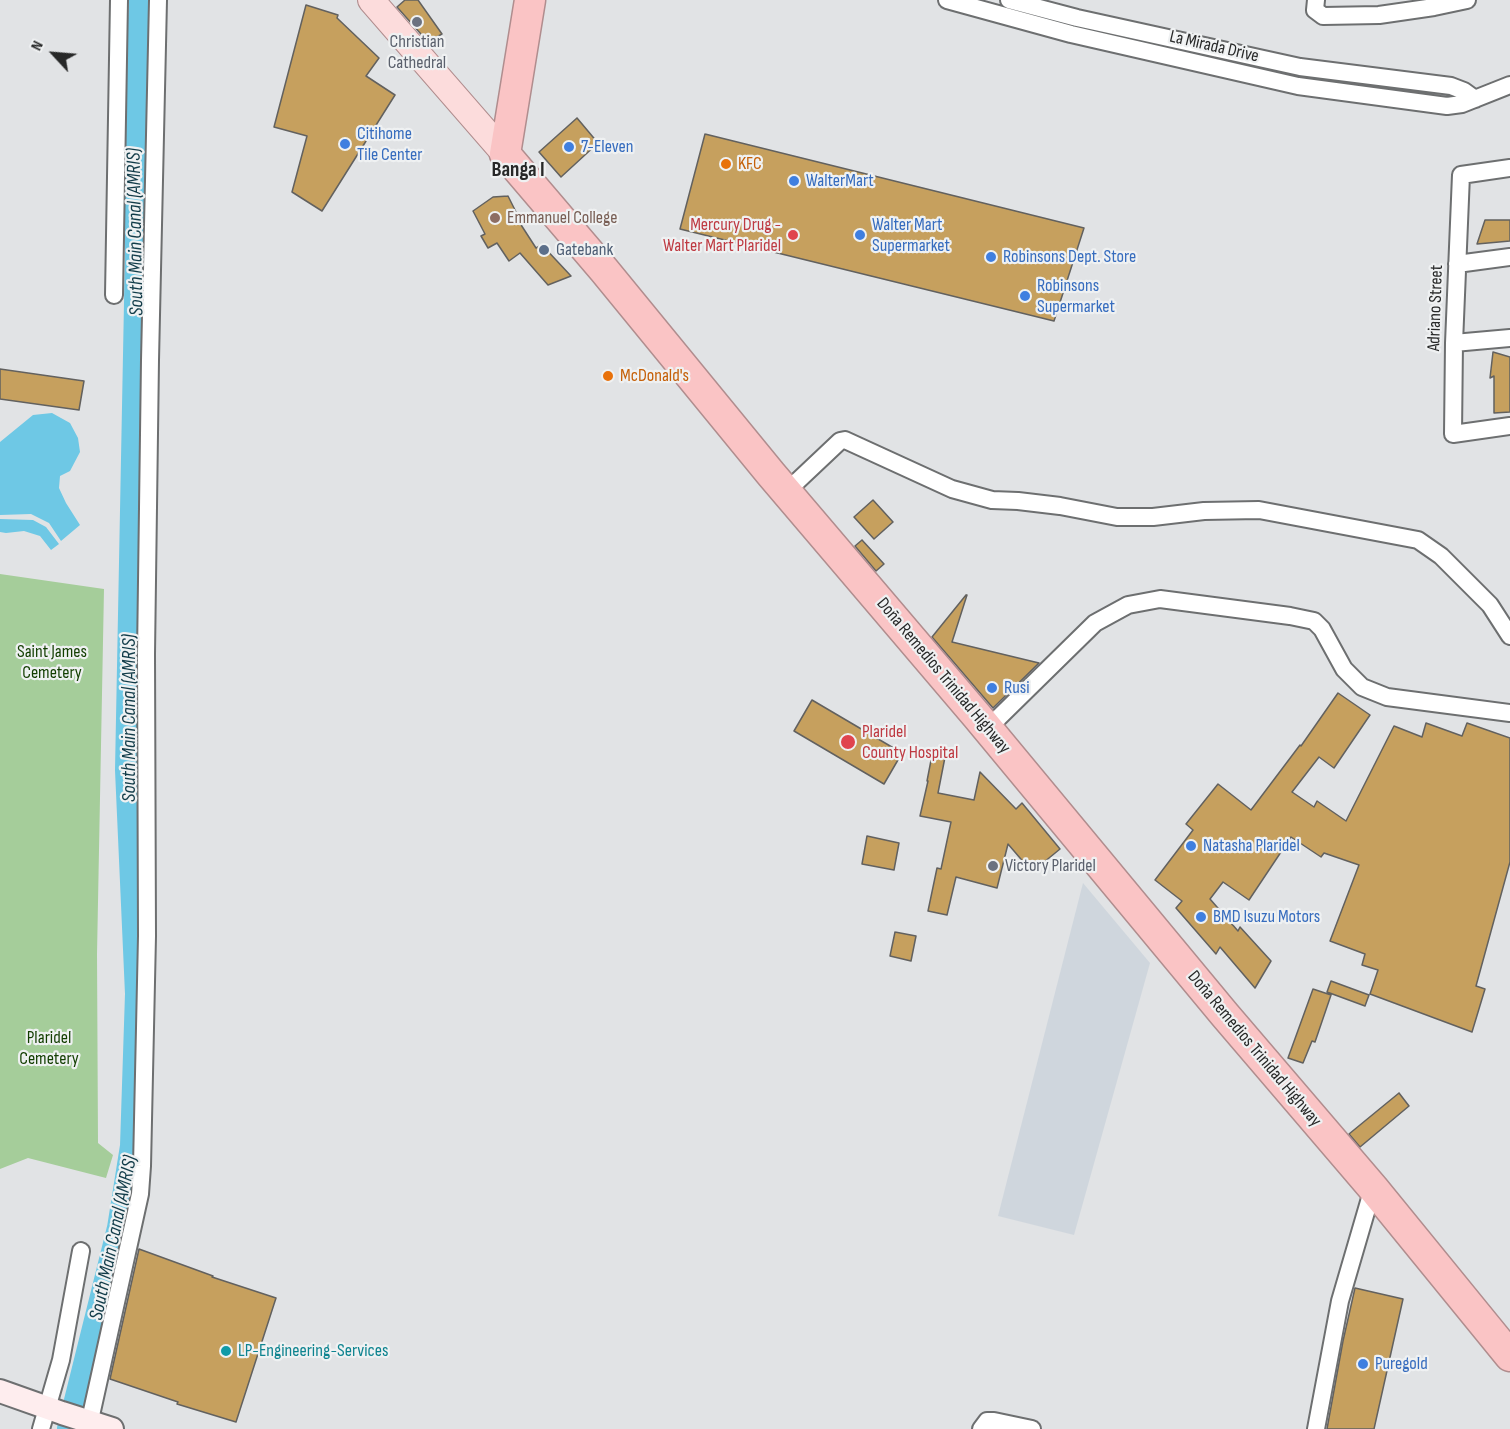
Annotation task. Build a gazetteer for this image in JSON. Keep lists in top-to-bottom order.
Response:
{
  "streets": {
    "highway": ["Doña Remedios Trinidad Highway"],
    "street": ["La Mirada Drive", "Adriano Street"]
  },
  "districts": ["Banga I"],
  "water": ["South Main Canal (AMRIS)"],
  "parks": ["Saint James Cemetery", "Plaridel Cemetery"],
  "places": [
    "Christian Cathedral",
    "Citihome Tile Center",
    "7-Eleven",
    "KFC",
    "WalterMart",
    "Emmanuel College",
    "Mercury Drug - Walter Mart Plaridel",
    "Walter Mart Supermarket",
    "Gatebank",
    "Robinsons Dept. Store",
    "Robinsons Supermarket",
    "McDonald's",
    "Rusi",
    "Plaridel County Hospital",
    "Natasha Plaridel",
    "Victory Plaridel",
    "BMD Isuzu Motors",
    "LP-Engineering-Services",
    "Puregold"
  ],
  "north": "top left"
}
